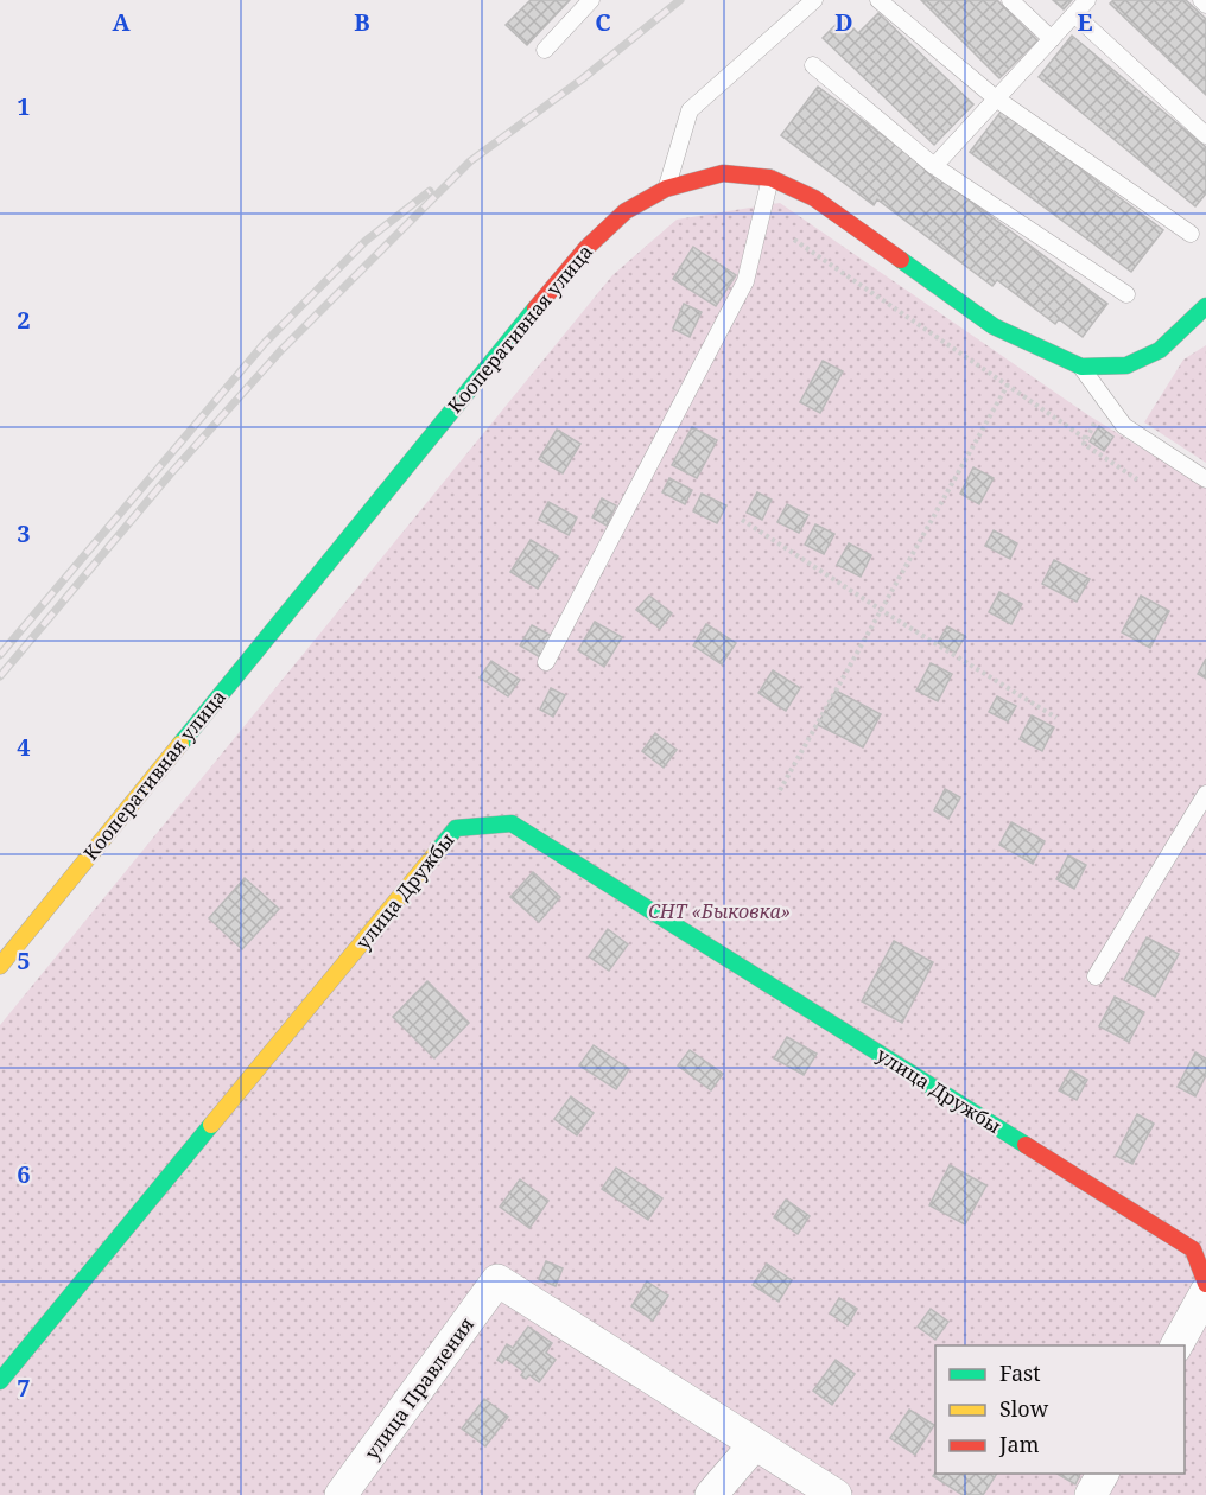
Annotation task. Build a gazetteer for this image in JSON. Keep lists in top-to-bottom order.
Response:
{
  "streets": {
    "main road": ["Кооперативная улица", "улица Дружбы"],
    "street": ["улица Правления"]
  },
  "parks": ["СНТ «Быковка»"],
  "legend": ["Fast", "Slow", "Jam"],
  "grid": {
    "columns": [
      "A",
      "B",
      "C",
      "D",
      "E"
    ],
    "rows": [
      "1",
      "2",
      "3",
      "4",
      "5",
      "6",
      "7"
    ]
  }
}
